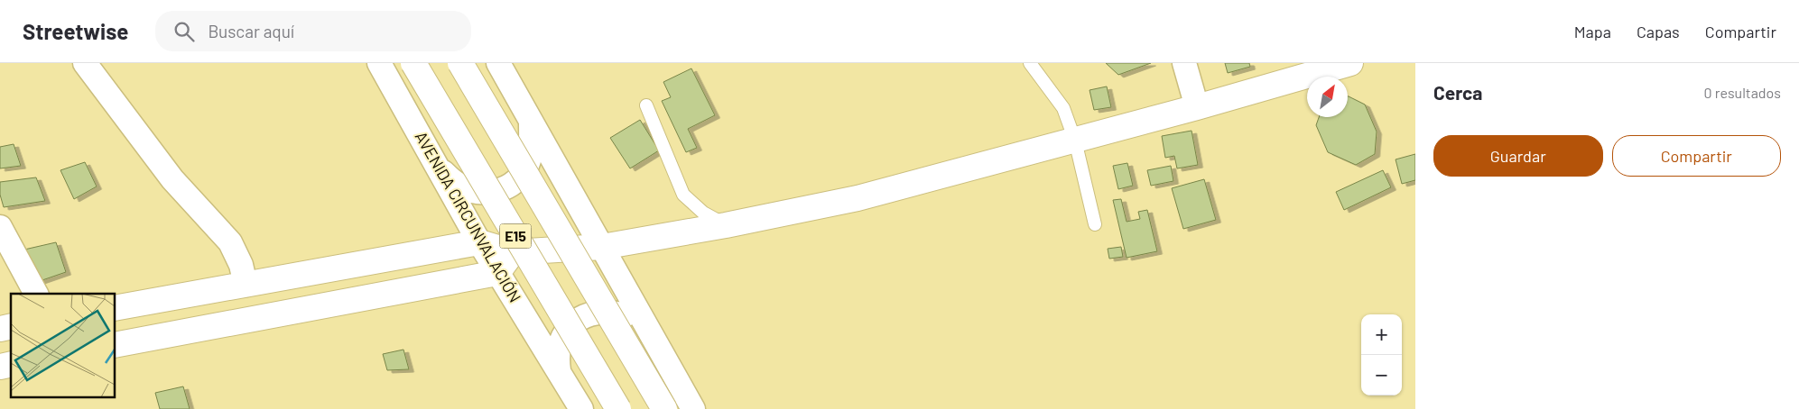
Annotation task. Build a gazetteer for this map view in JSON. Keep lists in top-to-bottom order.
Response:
{
  "streets": {
    "main road": ["AVENIDA CIRCUNVALACIÓN", "E15"]
  },
  "north": "top right",
  "page": {
    "header": "Streetwise",
    "search": "Buscar aquí",
    "nav": ["Mapa", "Capas", "Compartir"],
    "heading": ["Cerca", "0 resultados"],
    "buttons": ["Guardar", "Compartir"],
    "map_buttons": ["+", "−"]
  }
}
